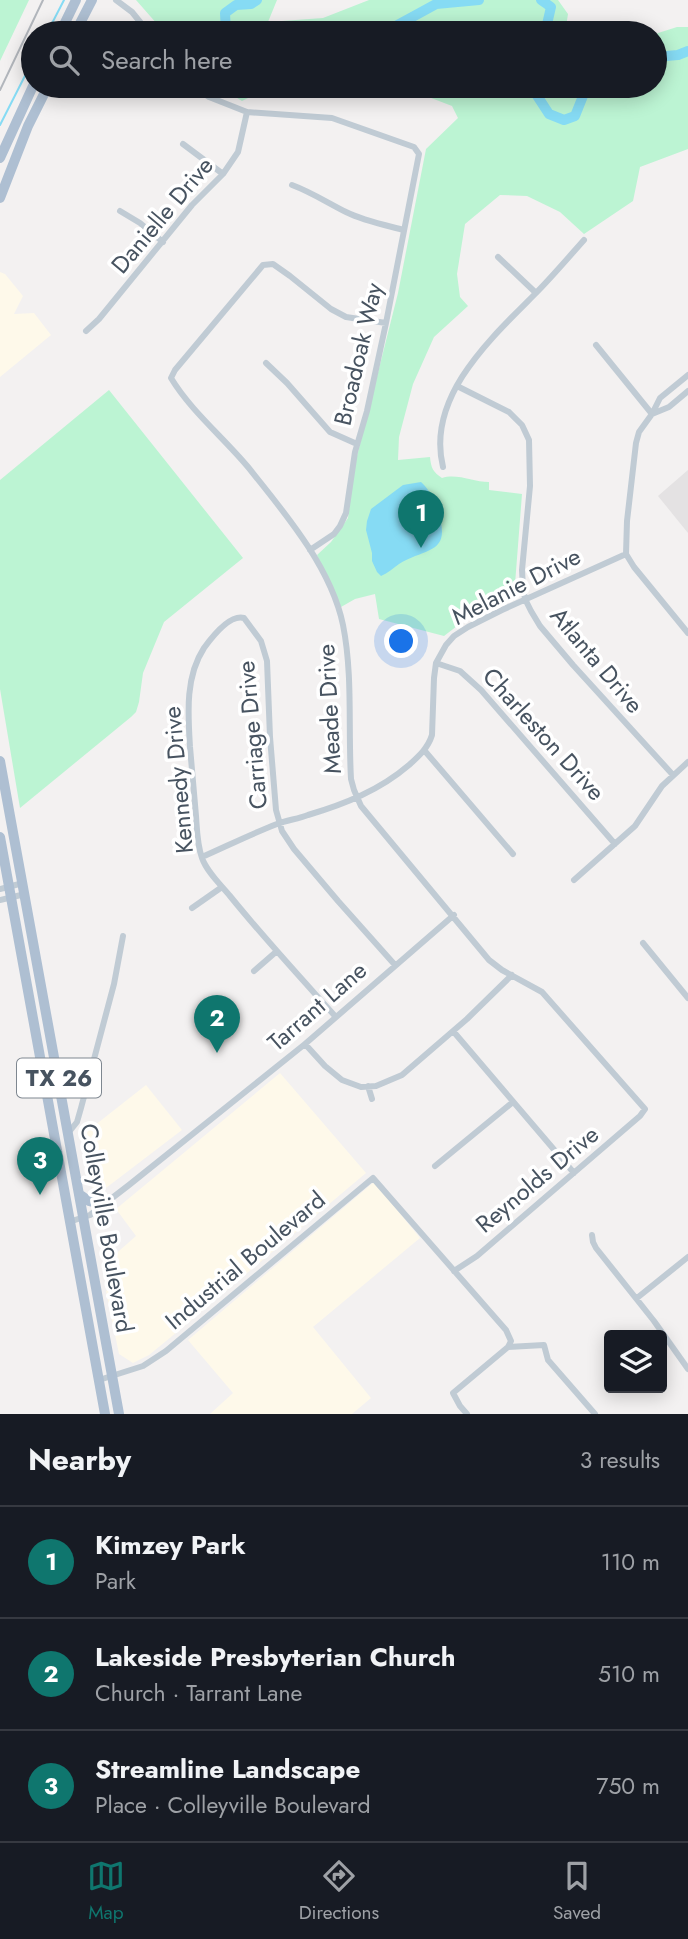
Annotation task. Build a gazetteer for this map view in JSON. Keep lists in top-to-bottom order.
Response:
{
  "streets": {
    "main road": ["TX 26", "Colleyville Boulevard"],
    "street": [
      "Danielle Drive",
      "Broadoak Way",
      "Melanie Drive",
      "Atlanta Drive",
      "Meade Drive",
      "Charleston Drive",
      "Carriage Drive",
      "Kennedy Drive",
      "Tarrant Lane",
      "Reynolds Drive",
      "Industrial Boulevard"
    ]
  },
  "crossings": [
    ["Danielle Drive", "Broadoak Way"],
    ["Broadoak Way", "Meade Drive"],
    ["Melanie Drive", "Atlanta Drive"],
    ["Melanie Drive", "Charleston Drive"],
    ["Meade Drive", "Tarrant Lane"],
    ["Meade Drive", "Reynolds Drive"],
    ["Carriage Drive", "Kennedy Drive"],
    ["Carriage Drive", "Tarrant Lane"],
    ["Kennedy Drive", "Tarrant Lane"],
    ["Tarrant Lane", "Colleyville Boulevard"],
    ["Reynolds Drive", "Industrial Boulevard"],
    ["Colleyville Boulevard", "Industrial Boulevard"]
  ],
  "page": {
    "search": "Search here",
    "pins": ["1", "2", "3"],
    "heading": ["Nearby", "3 results"],
    "list": [
      {
        "mark": "1",
        "name": "Kimzey Park",
        "note": "Park",
        "value": "110 m"
      },
      {
        "mark": "2",
        "name": "Lakeside Presbyterian Church",
        "note": "Church · Tarrant Lane",
        "value": "510 m"
      },
      {
        "mark": "3",
        "name": "Streamline Landscape",
        "note": "Place · Colleyville Boulevard",
        "value": "750 m"
      }
    ],
    "nav": ["Map", "Directions", "Saved"]
  }
}
